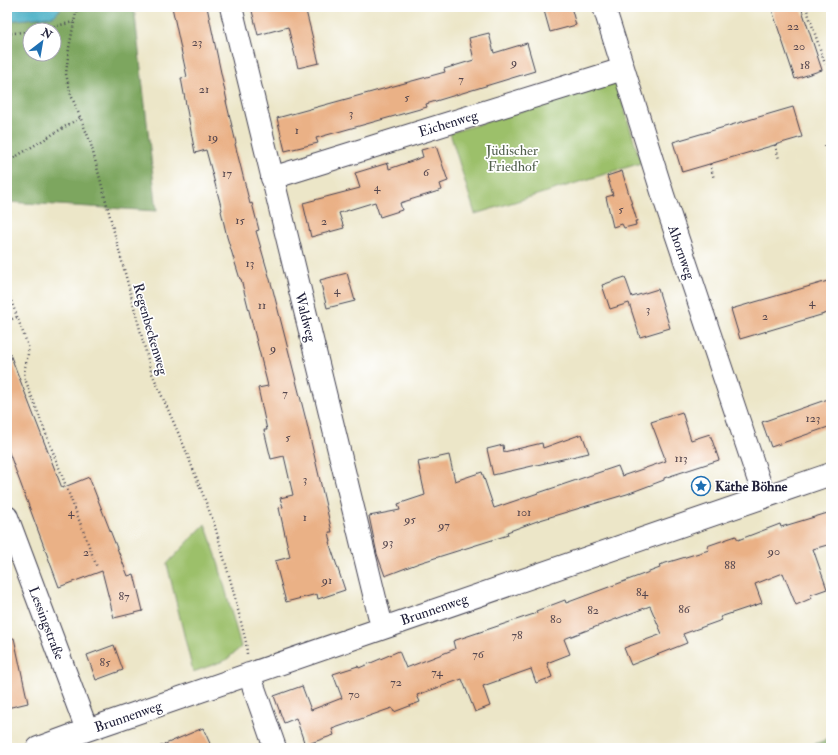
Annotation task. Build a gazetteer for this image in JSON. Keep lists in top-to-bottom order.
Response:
{
  "streets": {
    "street": [
      "Eichenweg",
      "Ahornweg",
      "Waldweg",
      "Brunnenweg",
      "Lessingstraße"
    ],
    "path": ["Regenbeckenweg"]
  },
  "crossings": [
    ["Eichenweg", "Ahornweg"],
    ["Eichenweg", "Waldweg"],
    ["Ahornweg", "Brunnenweg"],
    ["Waldweg", "Brunnenweg"],
    ["Regenbeckenweg", "Brunnenweg"],
    ["Brunnenweg", "Lessingstraße"]
  ],
  "parks": ["Jüdischer Friedhof"],
  "places": {
    "place": ["Käthe Böhne"]
  },
  "house_numbers": [
    "22",
    "23",
    "20",
    "9",
    "18",
    "7",
    "21",
    "5",
    "3",
    "1",
    "19",
    "6",
    "17",
    "4",
    "5",
    "15",
    "2",
    "13",
    "4",
    "4",
    "11",
    "3",
    "2",
    "9",
    "7",
    "123",
    "5",
    "113",
    "3",
    "4",
    "101",
    "1",
    "95",
    "97",
    "93",
    "90",
    "2",
    "88",
    "91",
    "84",
    "87",
    "86",
    "82",
    "80",
    "78",
    "76",
    "85",
    "74",
    "72",
    "70"
  ],
  "north": "top right"
}
